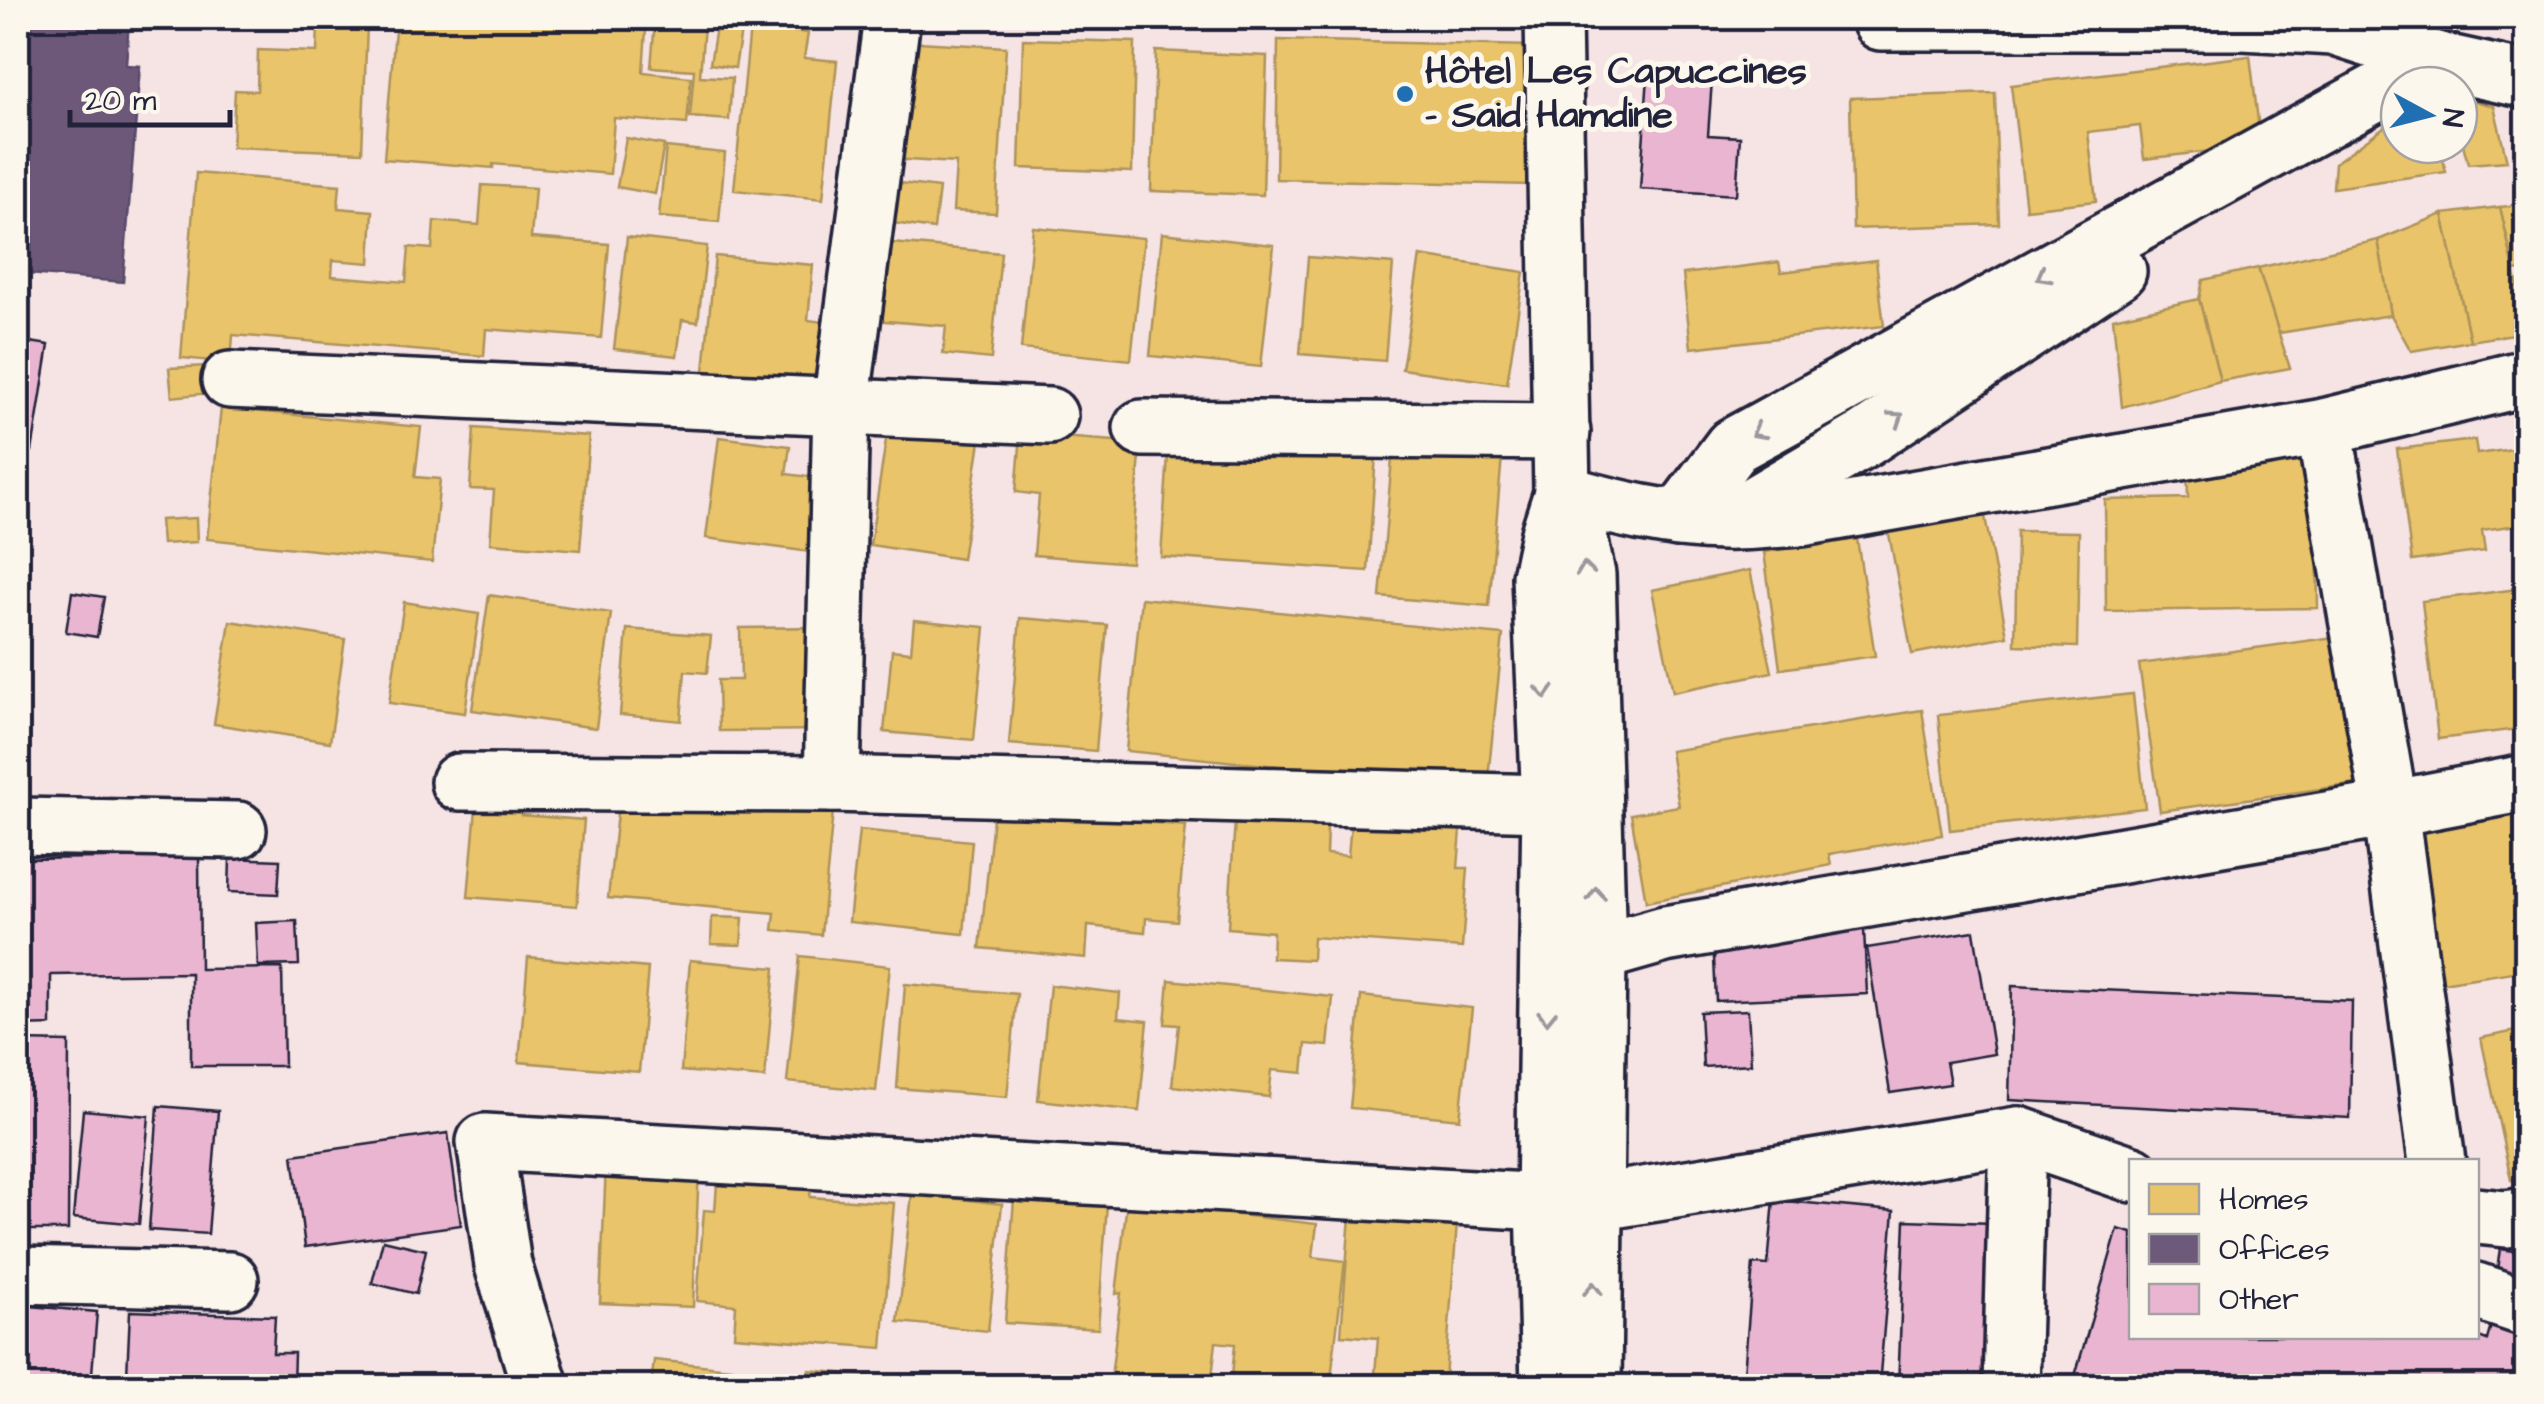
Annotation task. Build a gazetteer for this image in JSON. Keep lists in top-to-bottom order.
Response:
{
  "places": ["Hôtel Les Capuccines - Said Hamdine"],
  "legend": ["Homes", "Offices", "Other"],
  "scale_bar": "20 m",
  "north": "right"
}
